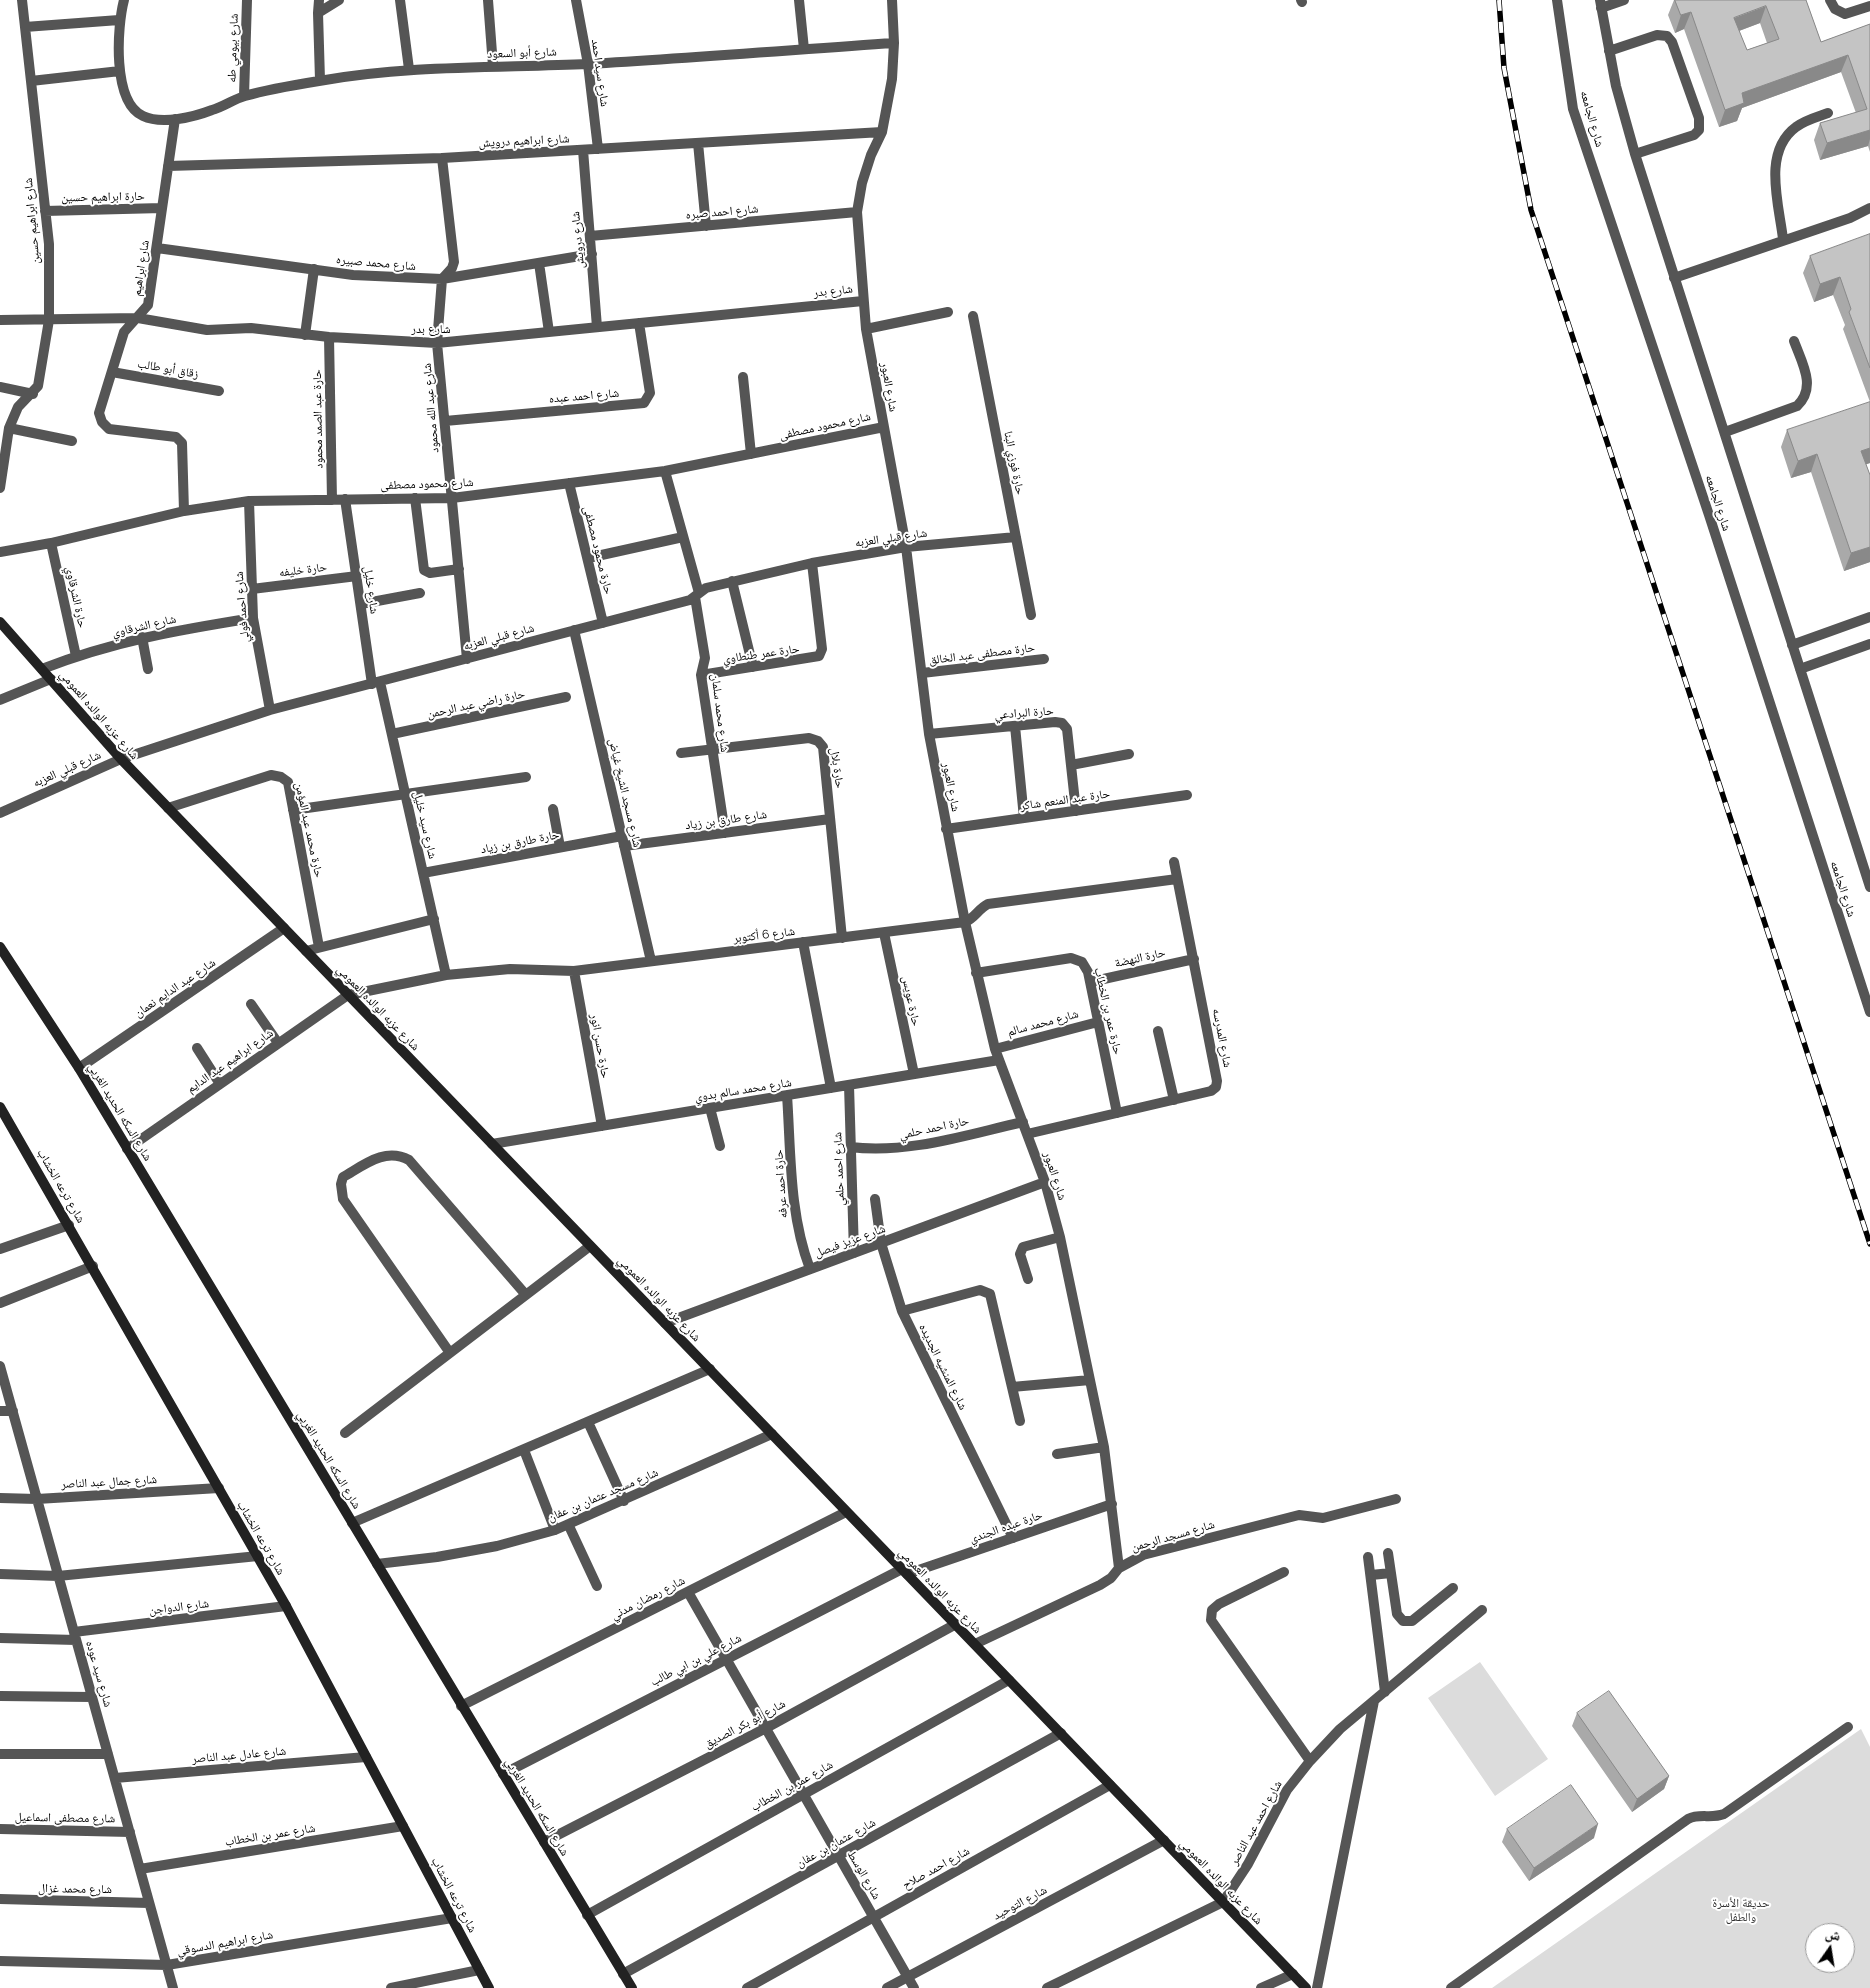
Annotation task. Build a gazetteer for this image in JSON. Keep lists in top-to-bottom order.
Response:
{
  "streets": {
    "street": [
      "شارع بيومي طه",
      "شارع أبو السعود",
      "شارع سيد احمد",
      "شارع الجامعه",
      "شارع ابراهيم درويش",
      "حارة ابراهيم حسين",
      "شارع احمد صبره",
      "شارع ابراهيم حسين",
      "شارع درويش",
      "شارع محمد صبيره",
      "شارع ابراهيم",
      "شارع بدر",
      "زقاق أبو طالب",
      "شارع العبور",
      "شارع احمد عبده",
      "شارع عبد الله محمود",
      "حارة عبد الصمد محمود",
      "شارع محمود مصطفى",
      "حارة فوزي البنا",
      "شارع قبلي العزبه",
      "حارة محمود مصطفى",
      "حارة خليفه",
      "شارع خليل",
      "حارة الشرقاوي",
      "شارع احمد فولي",
      "شارع الشرقاوي",
      "حارة عمر طنطاوي",
      "حارة مصطفى عبد الخالق",
      "حارة راضي عبد الرحمن",
      "شارع محمد سلمان",
      "حارة البرادعي",
      "شارع عزبه الوالده العمومي",
      "حارة بلال",
      "شارع مسجد الشيخ غياض",
      "حارة عبد المنعم شاكر",
      "شارع طارق بن زياد",
      "شارع سيد خليل",
      "حارة محمد عبد المؤمن",
      "حارة طارق بن زياد",
      "شارع 6 أكتوبر",
      "حارة النهضة",
      "شارع عبد الدايم نعمان",
      "حارة عويس",
      "حارة عمر بن الخطاب",
      "شارع محمد سالم",
      "شارع المدرسه",
      "حارة حسن انور",
      "شارع ابراهيم عبد الدايم",
      "شارع محمد سالم بدوي",
      "شارع السكه الحديد الغربي",
      "حارة احمد حلمي",
      "شارع احمد حلمي",
      "حارة احمد عرفه",
      "شارع ترعه الخشاب",
      "شارع عزيز فيصل",
      "شارع المنشيه الجديده",
      "شارع جمال عبد الناصر",
      "شارع مسجد عثمان بن عفان",
      "حارة عبده الجندي",
      "شارع مسجد الرحمن",
      "شارع رمضان مدني",
      "شارع الدواجن",
      "شارع علي بن ابي طالب",
      "شارع سيد عوده",
      "شارع أبو بكر الصديق",
      "شارع عادل عبد الناصر",
      "شارع عمر بن الخطاب",
      "شارع مصطفى اسماعيل",
      "شارع احمد عبد الناصر",
      "شارع عثمان بن عفان",
      "شارع احمد صلاح",
      "شارع الوسط",
      "شارع محمد غزال",
      "شارع التوحيد",
      "شارع ابراهيم الدسوقي"
    ]
  },
  "crossings": [
    ["شارع بيومي طه", "شارع أبو السعود"],
    ["شارع أبو السعود", "شارع سيد احمد"],
    ["شارع أبو السعود", "شارع ابراهيم"],
    ["شارع أبو السعود", "شارع العبور"],
    ["شارع سيد احمد", "شارع ابراهيم درويش"],
    ["شارع ابراهيم درويش", "شارع درويش"],
    ["شارع ابراهيم درويش", "شارع ابراهيم"],
    ["شارع ابراهيم درويش", "شارع العبور"],
    ["شارع ابراهيم درويش", "شارع عبد الله محمود"],
    ["حارة ابراهيم حسين", "شارع ابراهيم حسين"],
    ["حارة ابراهيم حسين", "شارع ابراهيم"],
    ["شارع احمد صبره", "شارع درويش"],
    ["شارع احمد صبره", "شارع العبور"],
    ["شارع ابراهيم حسين", "شارع بدر"],
    ["شارع درويش", "شارع محمد صبيره"],
    ["شارع درويش", "شارع بدر"],
    ["شارع محمد صبيره", "شارع ابراهيم"],
    ["شارع محمد صبيره", "شارع عبد الله محمود"],
    ["شارع ابراهيم", "شارع بدر"],
    ["شارع ابراهيم", "زقاق أبو طالب"],
    ["شارع ابراهيم", "شارع محمود مصطفى"],
    ["شارع بدر", "شارع العبور"],
    ["شارع بدر", "شارع احمد عبده"],
    ["شارع بدر", "شارع عبد الله محمود"],
    ["شارع بدر", "حارة عبد الصمد محمود"],
    ["شارع العبور", "شارع محمود مصطفى"],
    ["شارع العبور", "شارع قبلي العزبه"],
    ["شارع العبور", "حارة مصطفى عبد الخالق"],
    ["شارع العبور", "حارة البرادعي"],
    ["شارع العبور", "حارة عبد المنعم شاكر"],
    ["شارع العبور", "شارع 6 أكتوبر"],
    ["شارع العبور", "حارة عمر بن الخطاب"],
    ["شارع العبور", "شارع محمد سالم"],
    ["شارع العبور", "شارع المدرسه"],
    ["شارع العبور", "شارع محمد سالم بدوي"],
    ["شارع العبور", "حارة احمد حلمي"],
    ["شارع العبور", "شارع عزيز فيصل"],
    ["شارع العبور", "حارة عبده الجندي"],
    ["شارع العبور", "شارع مسجد الرحمن"],
    ["شارع احمد عبده", "شارع عبد الله محمود"],
    ["شارع عبد الله محمود", "شارع محمود مصطفى"],
    ["شارع عبد الله محمود", "شارع قبلي العزبه"],
    ["حارة عبد الصمد محمود", "شارع محمود مصطفى"],
    ["شارع محمود مصطفى", "حارة محمود مصطفى"],
    ["شارع محمود مصطفى", "شارع خليل"],
    ["شارع محمود مصطفى", "حارة الشرقاوي"],
    ["شارع محمود مصطفى", "شارع احمد فولي"],
    ["شارع محمود مصطفى", "شارع محمد سلمان"],
    ["حارة فوزي البنا", "شارع قبلي العزبه"],
    ["شارع قبلي العزبه", "حارة محمود مصطفى"],
    ["شارع قبلي العزبه", "شارع خليل"],
    ["شارع قبلي العزبه", "شارع احمد فولي"],
    ["شارع قبلي العزبه", "حارة عمر طنطاوي"],
    ["شارع قبلي العزبه", "شارع محمد سلمان"],
    ["شارع قبلي العزبه", "شارع عزبه الوالده العمومي"],
    ["شارع قبلي العزبه", "شارع مسجد الشيخ غياض"],
    ["شارع قبلي العزبه", "شارع سيد خليل"],
    ["حارة خليفه", "شارع خليل"],
    ["حارة خليفه", "شارع احمد فولي"],
    ["شارع خليل", "شارع سيد خليل"],
    ["حارة الشرقاوي", "شارع الشرقاوي"],
    ["شارع احمد فولي", "شارع الشرقاوي"],
    ["شارع الشرقاوي", "شارع عزبه الوالده العمومي"],
    ["حارة عمر طنطاوي", "شارع محمد سلمان"],
    ["حارة راضي عبد الرحمن", "شارع سيد خليل"],
    ["شارع محمد سلمان", "حارة بلال"],
    ["شارع محمد سلمان", "شارع طارق بن زياد"],
    ["حارة البرادعي", "حارة عبد المنعم شاكر"],
    ["شارع عزبه الوالده العمومي", "حارة محمد عبد المؤمن"],
    ["شارع عزبه الوالده العمومي", "شارع 6 أكتوبر"],
    ["شارع عزبه الوالده العمومي", "شارع عبد الدايم نعمان"],
    ["شارع عزبه الوالده العمومي", "شارع ابراهيم عبد الدايم"],
    ["شارع عزبه الوالده العمومي", "شارع محمد سالم بدوي"],
    ["شارع عزبه الوالده العمومي", "شارع عزيز فيصل"],
    ["شارع عزبه الوالده العمومي", "شارع مسجد عثمان بن عفان"],
    ["شارع عزبه الوالده العمومي", "حارة عبده الجندي"],
    ["شارع عزبه الوالده العمومي", "شارع مسجد الرحمن"],
    ["شارع عزبه الوالده العمومي", "شارع رمضان مدني"],
    ["شارع عزبه الوالده العمومي", "شارع علي بن ابي طالب"],
    ["شارع عزبه الوالده العمومي", "شارع أبو بكر الصديق"],
    ["شارع عزبه الوالده العمومي", "شارع عمر بن الخطاب"],
    ["شارع عزبه الوالده العمومي", "شارع احمد عبد الناصر"],
    ["شارع عزبه الوالده العمومي", "شارع عثمان بن عفان"],
    ["شارع عزبه الوالده العمومي", "شارع احمد صلاح"],
    ["شارع عزبه الوالده العمومي", "شارع التوحيد"],
    ["حارة بلال", "شارع طارق بن زياد"],
    ["حارة بلال", "شارع 6 أكتوبر"],
    ["شارع مسجد الشيخ غياض", "شارع طارق بن زياد"],
    ["شارع مسجد الشيخ غياض", "حارة طارق بن زياد"],
    ["شارع مسجد الشيخ غياض", "شارع 6 أكتوبر"],
    ["شارع طارق بن زياد", "حارة طارق بن زياد"],
    ["شارع سيد خليل", "حارة طارق بن زياد"],
    ["شارع سيد خليل", "شارع 6 أكتوبر"],
    ["شارع 6 أكتوبر", "حارة عويس"],
    ["شارع 6 أكتوبر", "حارة حسن انور"],
    ["شارع 6 أكتوبر", "شارع ابراهيم عبد الدايم"],
    ["حارة النهضة", "حارة عمر بن الخطاب"],
    ["حارة النهضة", "شارع المدرسه"],
    ["شارع عبد الدايم نعمان", "شارع السكه الحديد الغربي"],
    ["حارة عويس", "شارع محمد سالم بدوي"],
    ["حارة عمر بن الخطاب", "شارع محمد سالم"],
    ["حارة عمر بن الخطاب", "شارع المدرسه"],
    ["حارة حسن انور", "شارع محمد سالم بدوي"],
    ["شارع ابراهيم عبد الدايم", "شارع السكه الحديد الغربي"],
    ["شارع محمد سالم بدوي", "شارع احمد حلمي"],
    ["شارع محمد سالم بدوي", "حارة احمد عرفه"],
    ["شارع السكه الحديد الغربي", "شارع مسجد عثمان بن عفان"],
    ["شارع السكه الحديد الغربي", "شارع رمضان مدني"],
    ["شارع السكه الحديد الغربي", "شارع علي بن ابي طالب"],
    ["شارع السكه الحديد الغربي", "شارع أبو بكر الصديق"],
    ["شارع السكه الحديد الغربي", "شارع عمر بن الخطاب"],
    ["شارع السكه الحديد الغربي", "شارع عثمان بن عفان"],
    ["حارة احمد حلمي", "شارع احمد حلمي"],
    ["شارع احمد حلمي", "شارع عزيز فيصل"],
    ["حارة احمد عرفه", "شارع عزيز فيصل"],
    ["شارع ترعه الخشاب", "شارع جمال عبد الناصر"],
    ["شارع ترعه الخشاب", "شارع الدواجن"],
    ["شارع ترعه الخشاب", "شارع عادل عبد الناصر"],
    ["شارع ترعه الخشاب", "شارع عمر بن الخطاب"],
    ["شارع ترعه الخشاب", "شارع ابراهيم الدسوقي"],
    ["شارع عزيز فيصل", "شارع المنشيه الجديده"],
    ["شارع المنشيه الجديده", "حارة عبده الجندي"],
    ["شارع جمال عبد الناصر", "شارع سيد عوده"],
    ["حارة عبده الجندي", "شارع علي بن ابي طالب"],
    ["شارع رمضان مدني", "شارع الوسط"],
    ["شارع الدواجن", "شارع سيد عوده"],
    ["شارع علي بن ابي طالب", "شارع الوسط"],
    ["شارع سيد عوده", "شارع عادل عبد الناصر"],
    ["شارع سيد عوده", "شارع عمر بن الخطاب"],
    ["شارع سيد عوده", "شارع مصطفى اسماعيل"],
    ["شارع سيد عوده", "شارع محمد غزال"],
    ["شارع سيد عوده", "شارع ابراهيم الدسوقي"],
    ["شارع أبو بكر الصديق", "شارع الوسط"],
    ["شارع عمر بن الخطاب", "شارع الوسط"],
    ["شارع عثمان بن عفان", "شارع الوسط"],
    ["شارع احمد صلاح", "شارع الوسط"],
    ["شارع الوسط", "شارع التوحيد"]
  ],
  "parks": ["حديقة الأسرة والطفل"],
  "north": "top"
}
